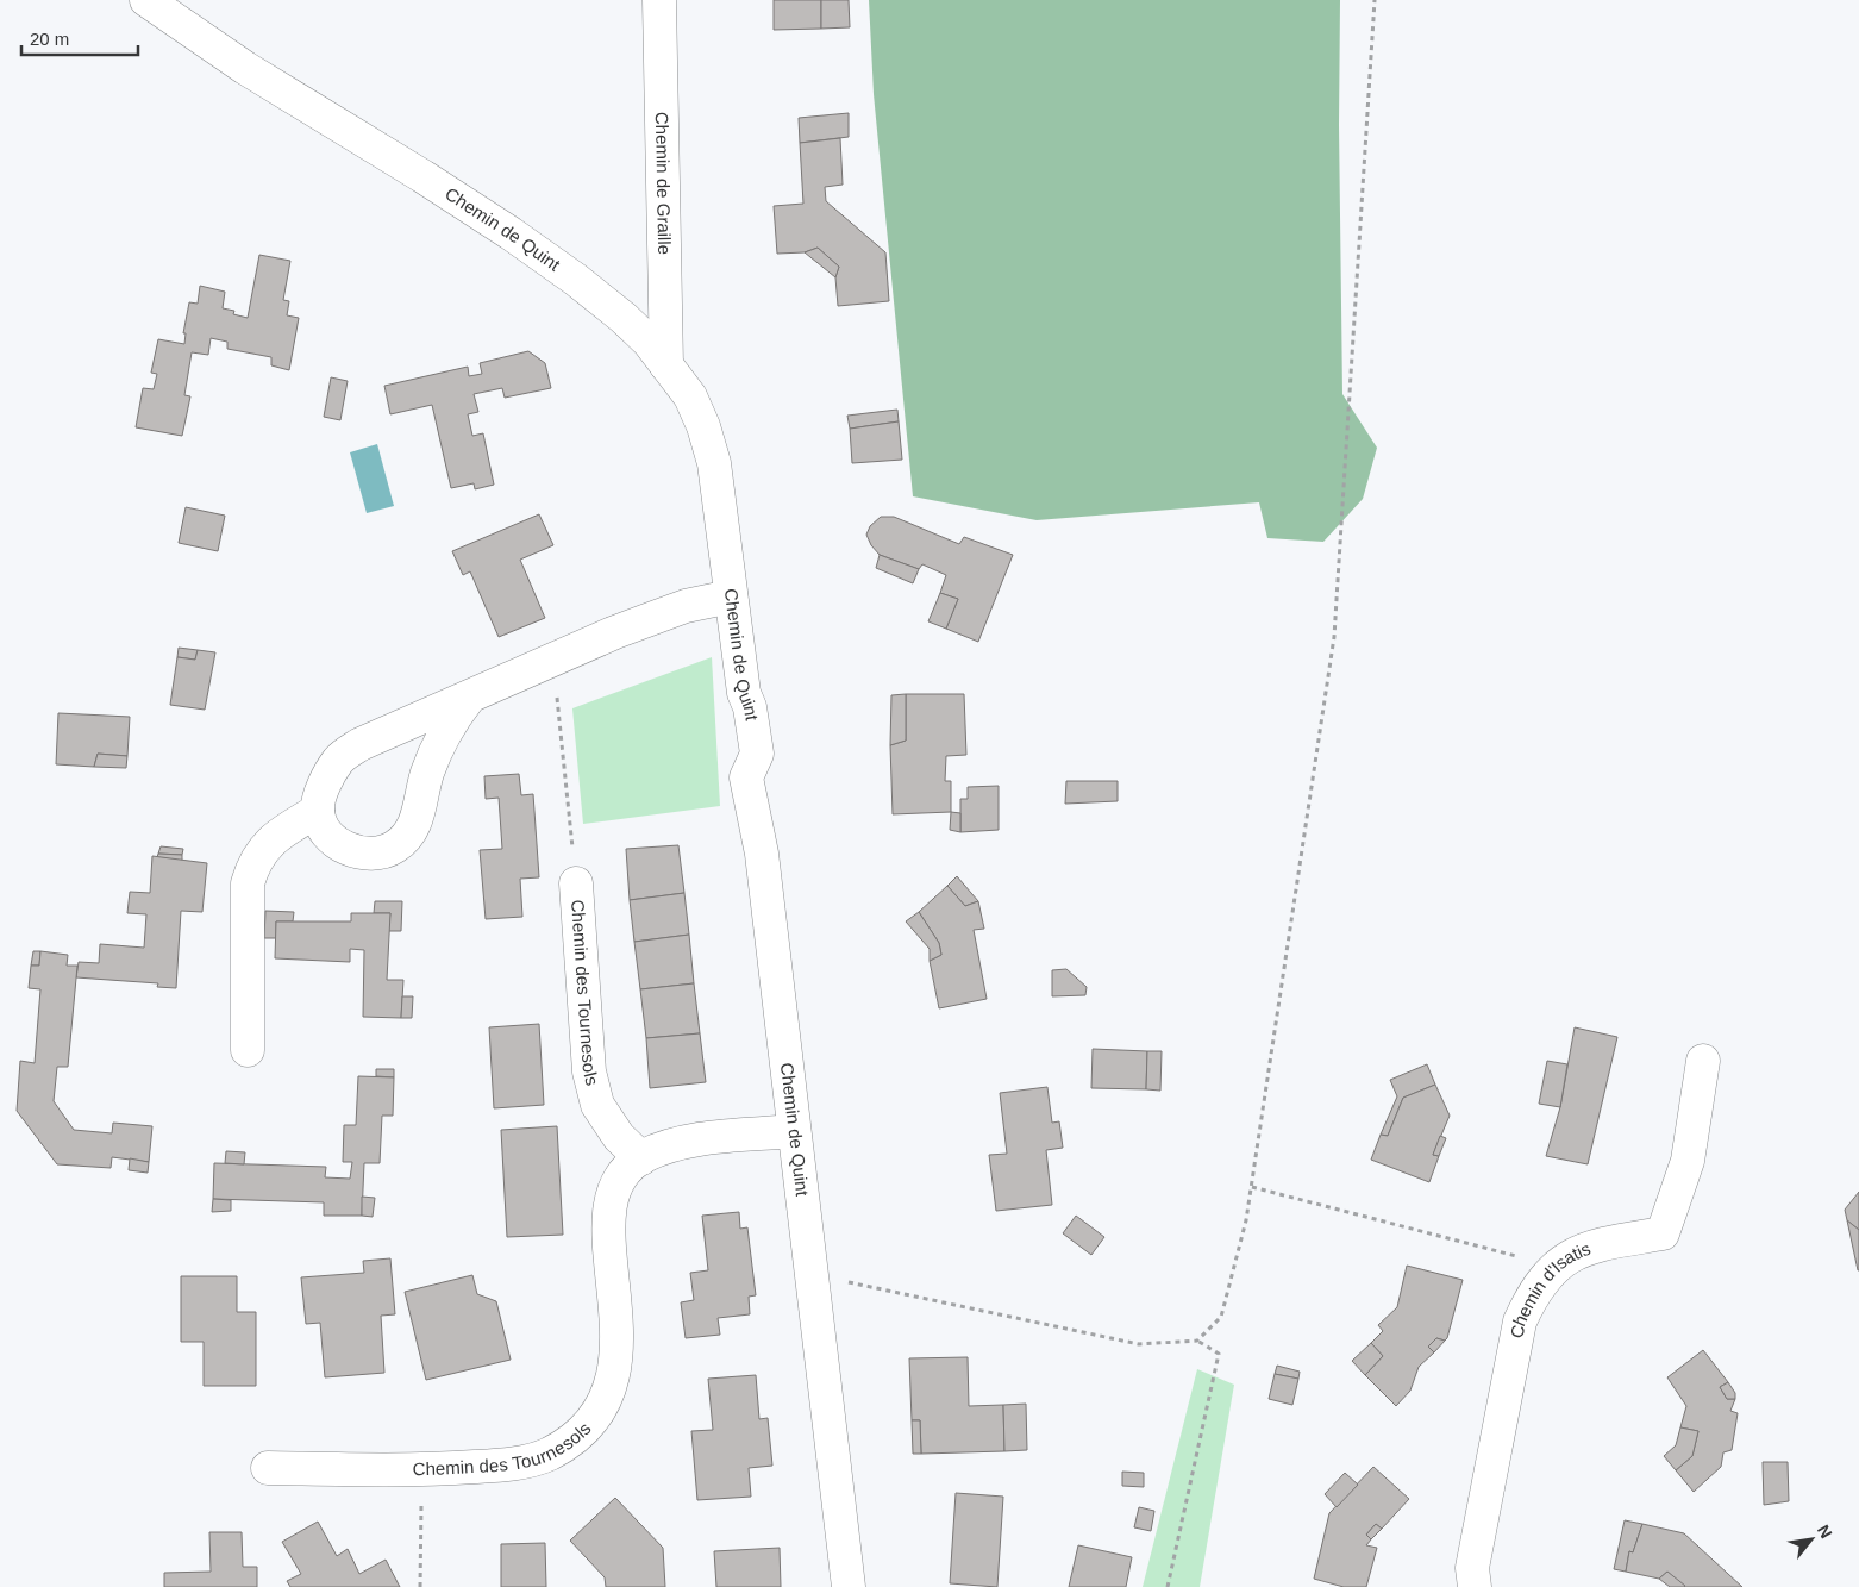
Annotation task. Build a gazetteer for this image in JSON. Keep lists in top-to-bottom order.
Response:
{
  "streets": {
    "street": [
      "Chemin de Graille",
      "Chemin de Quint",
      "Chemin des Tournesols",
      "Chemin d'Isatis"
    ]
  },
  "crossings": [
    ["Chemin de Graille", "Chemin de Quint"],
    ["Chemin de Quint", "Chemin des Tournesols"]
  ],
  "scale_bar": "20 m",
  "north": "top right"
}
